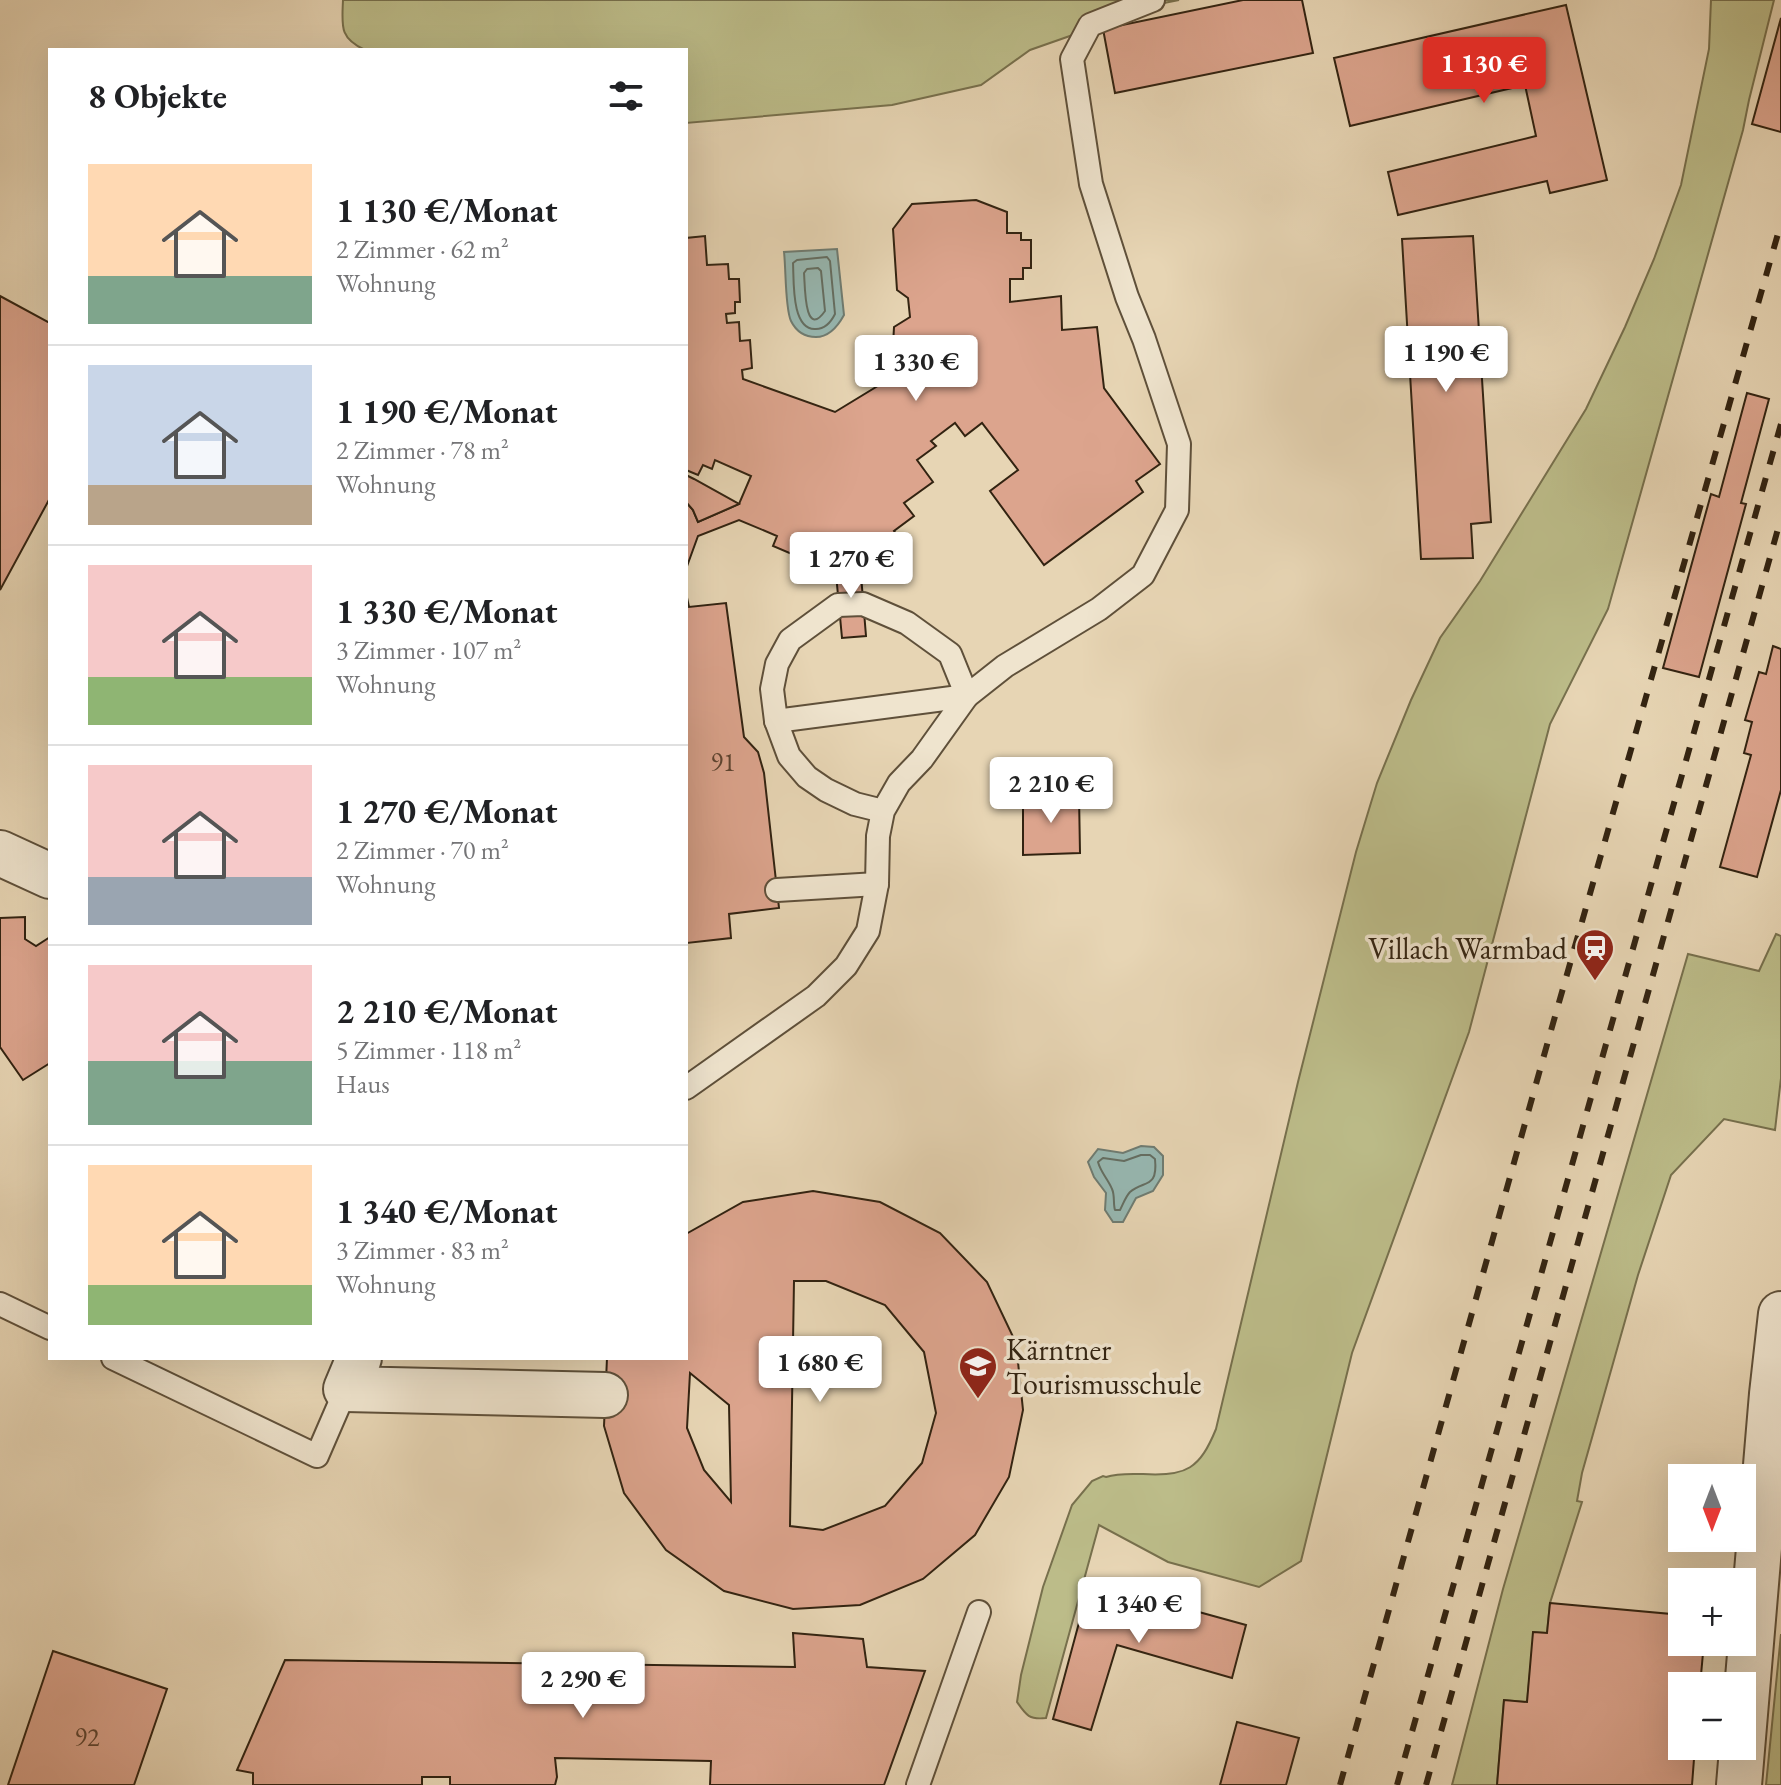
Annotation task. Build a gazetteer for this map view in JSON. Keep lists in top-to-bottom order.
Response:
{
  "places": {
    "station": ["Villach Warmbad"],
    "school or university": ["Kärntner Tourismusschule"]
  },
  "house_numbers": ["91", "92"],
  "north": "bottom",
  "page": {
    "price": [
      "1 130 €",
      "1 190 €",
      "1 330 €",
      "1 270 €",
      "2 210 €",
      "1 680 €",
      "1 340 €",
      "2 290 €"
    ],
    "heading": "8 Objekte",
    "list": [
      {
        "name": "1 130 €/Monat",
        "note": "2 Zimmer · 62 m² · Wohnung"
      },
      {
        "name": "1 190 €/Monat",
        "note": "2 Zimmer · 78 m² · Wohnung"
      },
      {
        "name": "1 330 €/Monat",
        "note": "3 Zimmer · 107 m² · Wohnung"
      },
      {
        "name": "1 270 €/Monat",
        "note": "2 Zimmer · 70 m² · Wohnung"
      },
      {
        "name": "2 210 €/Monat",
        "note": "5 Zimmer · 118 m² · Haus"
      },
      {
        "name": "1 340 €/Monat",
        "note": "3 Zimmer · 83 m² · Wohnung"
      }
    ],
    "map_buttons": ["+", "−"]
  }
}
